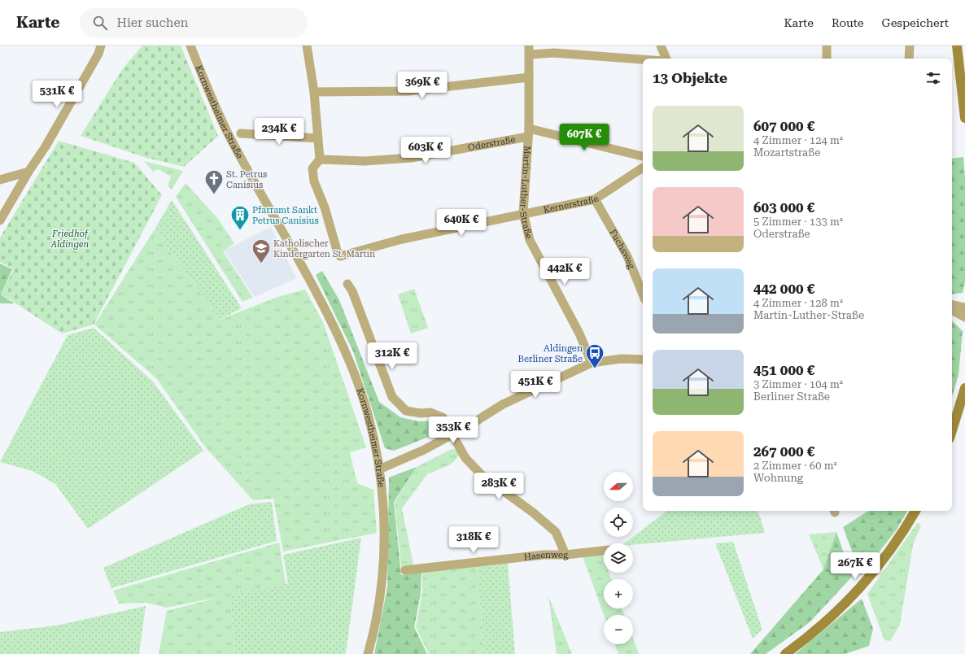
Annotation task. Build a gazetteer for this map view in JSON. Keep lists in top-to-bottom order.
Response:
{
  "streets": {
    "street": [
      "Kornwestheimer Straße",
      "Oderstraße",
      "Martin-Luther-Straße",
      "Kernerstraße",
      "Fuchsweg",
      "Hasenweg"
    ]
  },
  "crossings": [
    ["Oderstraße", "Martin-Luther-Straße"],
    ["Oderstraße", "Kernerstraße"],
    ["Martin-Luther-Straße", "Kernerstraße"],
    ["Kernerstraße", "Fuchsweg"]
  ],
  "parks": ["Friedhof Aldingen"],
  "places": {
    "church": ["St. Petrus Canisius"],
    "building": ["Pfarramt Sankt Petrus Canisius"],
    "school or university": ["Katholischer Kindergarten St. Martin"],
    "bus stop": ["Aldingen Berliner Straße"]
  },
  "north": "left",
  "page": {
    "header": "Karte",
    "search": "Hier suchen",
    "nav": ["Karte", "Route", "Gespeichert"],
    "heading": "13 Objekte",
    "price": [
      "369K €",
      "531K €",
      "234K €",
      "607K €",
      "603K €",
      "640K €",
      "442K €",
      "312K €",
      "451K €",
      "353K €",
      "283K €",
      "318K €",
      "267K €"
    ],
    "list": [
      {
        "name": "607 000 €",
        "note": "4 Zimmer · 124 m² · Mozartstraße"
      },
      {
        "name": "603 000 €",
        "note": "5 Zimmer · 133 m² · Oderstraße"
      },
      {
        "name": "442 000 €",
        "note": "4 Zimmer · 128 m² · Martin-Luther-Straße"
      },
      {
        "name": "451 000 €",
        "note": "3 Zimmer · 104 m² · Berliner Straße"
      },
      {
        "name": "267 000 €",
        "note": "2 Zimmer · 60 m² · Wohnung"
      }
    ],
    "map_buttons": ["+", "−"]
  }
}
